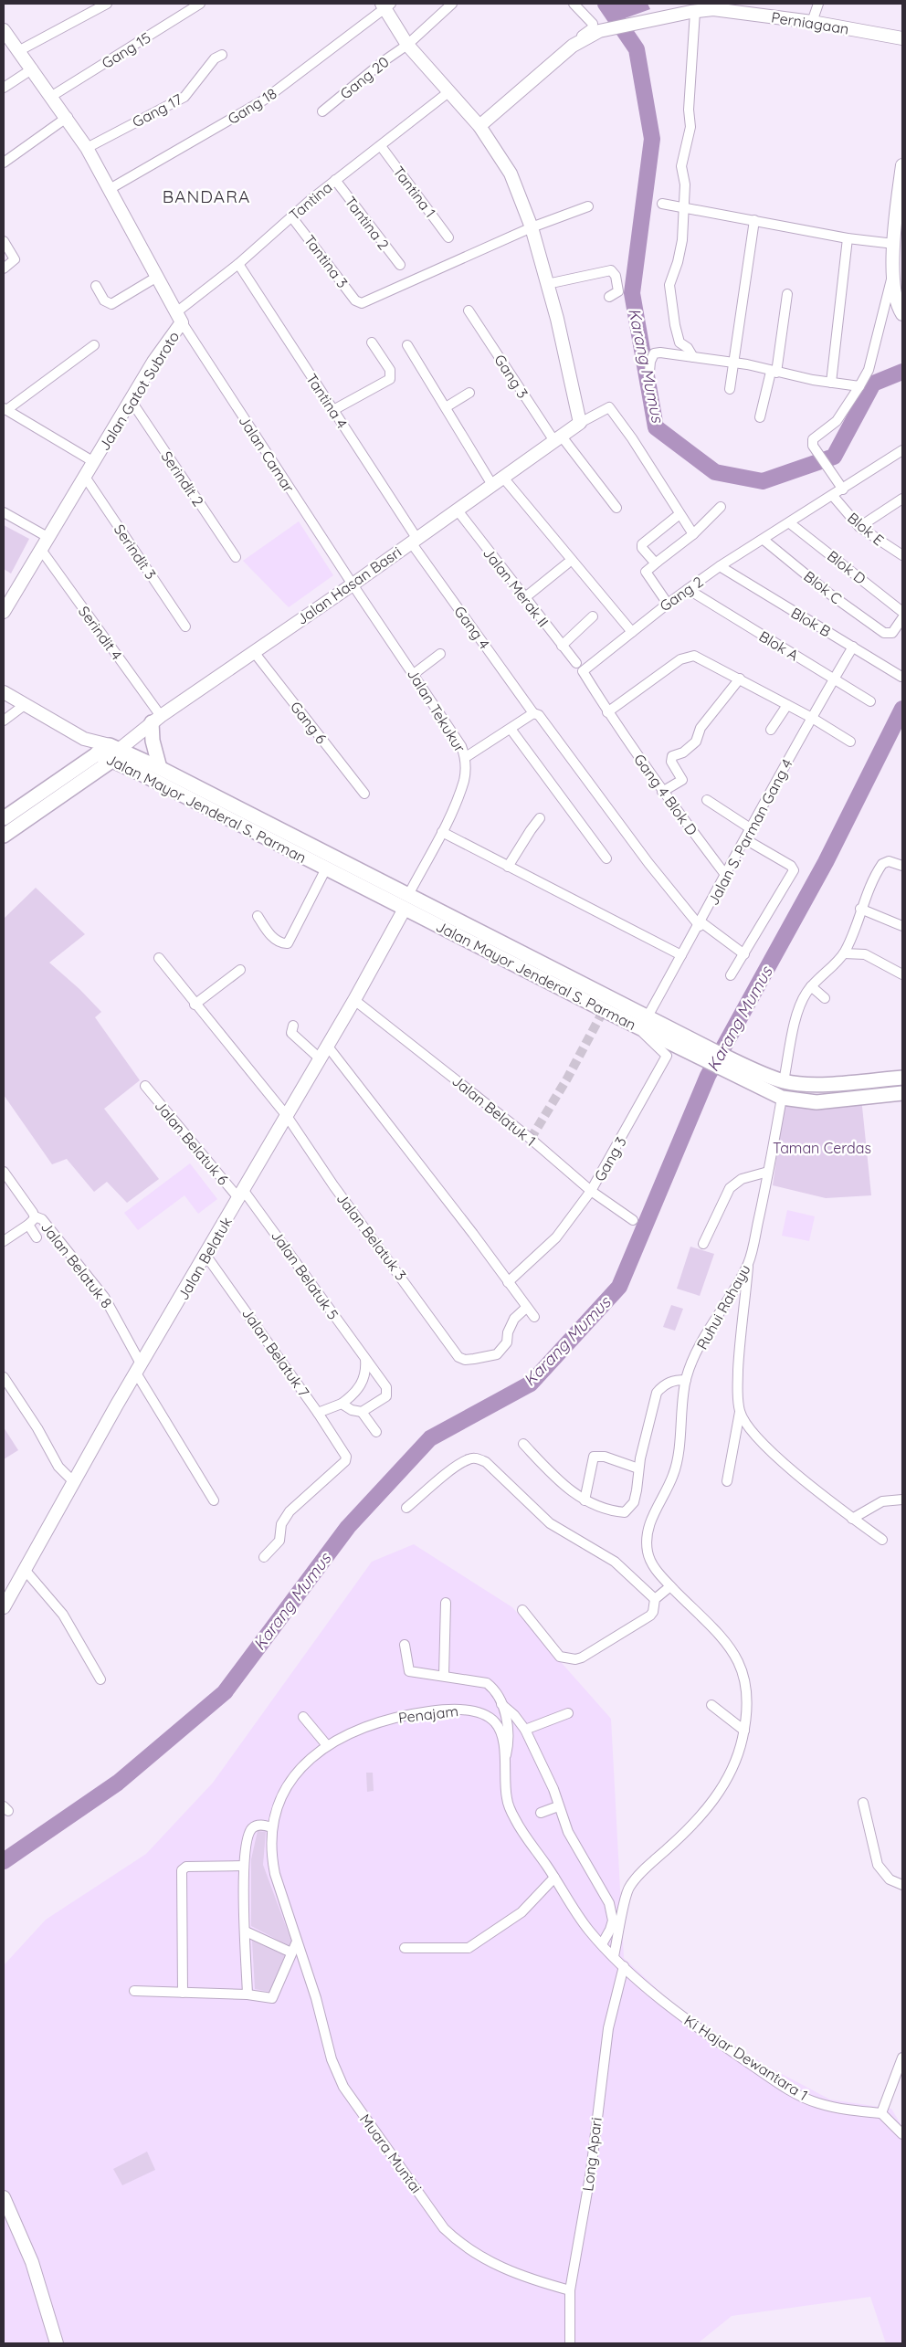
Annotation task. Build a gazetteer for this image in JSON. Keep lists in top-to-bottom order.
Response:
{
  "streets": {
    "main road": ["Jalan Mayor Jenderal S. Parman"],
    "street": [
      "Perniagaan",
      "Gang 15",
      "Gang 20",
      "Gang 18",
      "Gang 17",
      "Tantina 1",
      "Tantina",
      "Tantina 2",
      "Tantina 3",
      "Gang 3",
      "Jalan Gatot Subroto",
      "Tantina 4",
      "Jalan Camar",
      "Serindit 2",
      "Blok E",
      "Serindit 3",
      "Blok D",
      "Jalan Hasan Basri",
      "Jalan Merak II",
      "Blok C",
      "Gang 2",
      "Blok B",
      "Gang 4",
      "Serindit 4",
      "Blok A",
      "Jalan Tekukur",
      "Gang 6",
      "Gang 4 Blok D",
      "Jalan S. Parman Gang 4",
      "Jalan Belatuk 1",
      "Jalan Belatuk 6",
      "Jalan Belatuk 3",
      "Jalan Belatuk",
      "Jalan Belatuk 8",
      "Jalan Belatuk 5",
      "Ruhui Rahayu",
      "Jalan Belatuk 7",
      "Penajam",
      "Ki Hajar Dewantara 1",
      "Muara Muntai",
      "Long Apari"
    ]
  },
  "crossings": [
    ["Gang 15", "Jalan Gatot Subroto"],
    ["Gang 18", "Jalan Gatot Subroto"],
    ["Gang 17", "Jalan Gatot Subroto"],
    ["Tantina 1", "Tantina"],
    ["Tantina", "Tantina 2"],
    ["Tantina", "Tantina 3"],
    ["Tantina", "Jalan Gatot Subroto"],
    ["Tantina", "Tantina 4"],
    ["Tantina", "Jalan Camar"],
    ["Gang 3", "Jalan Hasan Basri"],
    ["Gang 3", "Jalan Mayor Jenderal S. Parman"],
    ["Gang 3", "Jalan Belatuk 1"],
    ["Jalan Gatot Subroto", "Jalan Camar"],
    ["Jalan Gatot Subroto", "Serindit 2"],
    ["Jalan Gatot Subroto", "Serindit 3"],
    ["Jalan Gatot Subroto", "Serindit 4"],
    ["Tantina 4", "Jalan Hasan Basri"],
    ["Tantina 4", "Gang 4"],
    ["Jalan Camar", "Jalan Hasan Basri"],
    ["Jalan Camar", "Jalan Tekukur"],
    ["Blok E", "Gang 2"],
    ["Blok D", "Gang 2"],
    ["Jalan Hasan Basri", "Jalan Merak II"],
    ["Jalan Hasan Basri", "Gang 4"],
    ["Jalan Hasan Basri", "Serindit 4"],
    ["Jalan Hasan Basri", "Jalan Tekukur"],
    ["Jalan Hasan Basri", "Gang 6"],
    ["Jalan Hasan Basri", "Jalan Mayor Jenderal S. Parman"],
    ["Blok C", "Gang 2"],
    ["Gang 2", "Blok B"],
    ["Gang 2", "Blok A"],
    ["Gang 2", "Gang 4 Blok D"],
    ["Blok B", "Jalan S. Parman Gang 4"],
    ["Gang 4", "Jalan S. Parman Gang 4"],
    ["Blok A", "Jalan S. Parman Gang 4"],
    ["Jalan Tekukur", "Jalan Mayor Jenderal S. Parman"],
    ["Gang 4 Blok D", "Jalan S. Parman Gang 4"],
    ["Jalan Mayor Jenderal S. Parman", "Jalan S. Parman Gang 4"],
    ["Jalan Mayor Jenderal S. Parman", "Jalan Belatuk"],
    ["Jalan Mayor Jenderal S. Parman", "Ruhui Rahayu"],
    ["Jalan Belatuk 1", "Jalan Belatuk"],
    ["Jalan Belatuk 6", "Jalan Belatuk"],
    ["Jalan Belatuk 6", "Jalan Belatuk 5"],
    ["Jalan Belatuk 3", "Jalan Belatuk"],
    ["Jalan Belatuk", "Jalan Belatuk 8"],
    ["Jalan Belatuk", "Jalan Belatuk 5"],
    ["Jalan Belatuk", "Jalan Belatuk 7"],
    ["Ruhui Rahayu", "Penajam"],
    ["Penajam", "Ki Hajar Dewantara 1"],
    ["Penajam", "Muara Muntai"],
    ["Penajam", "Long Apari"],
    ["Ki Hajar Dewantara 1", "Long Apari"],
    ["Muara Muntai", "Long Apari"]
  ],
  "districts": ["BANDARA"],
  "water": ["Karang Mumus"],
  "parks": ["Taman Cerdas"]
}
